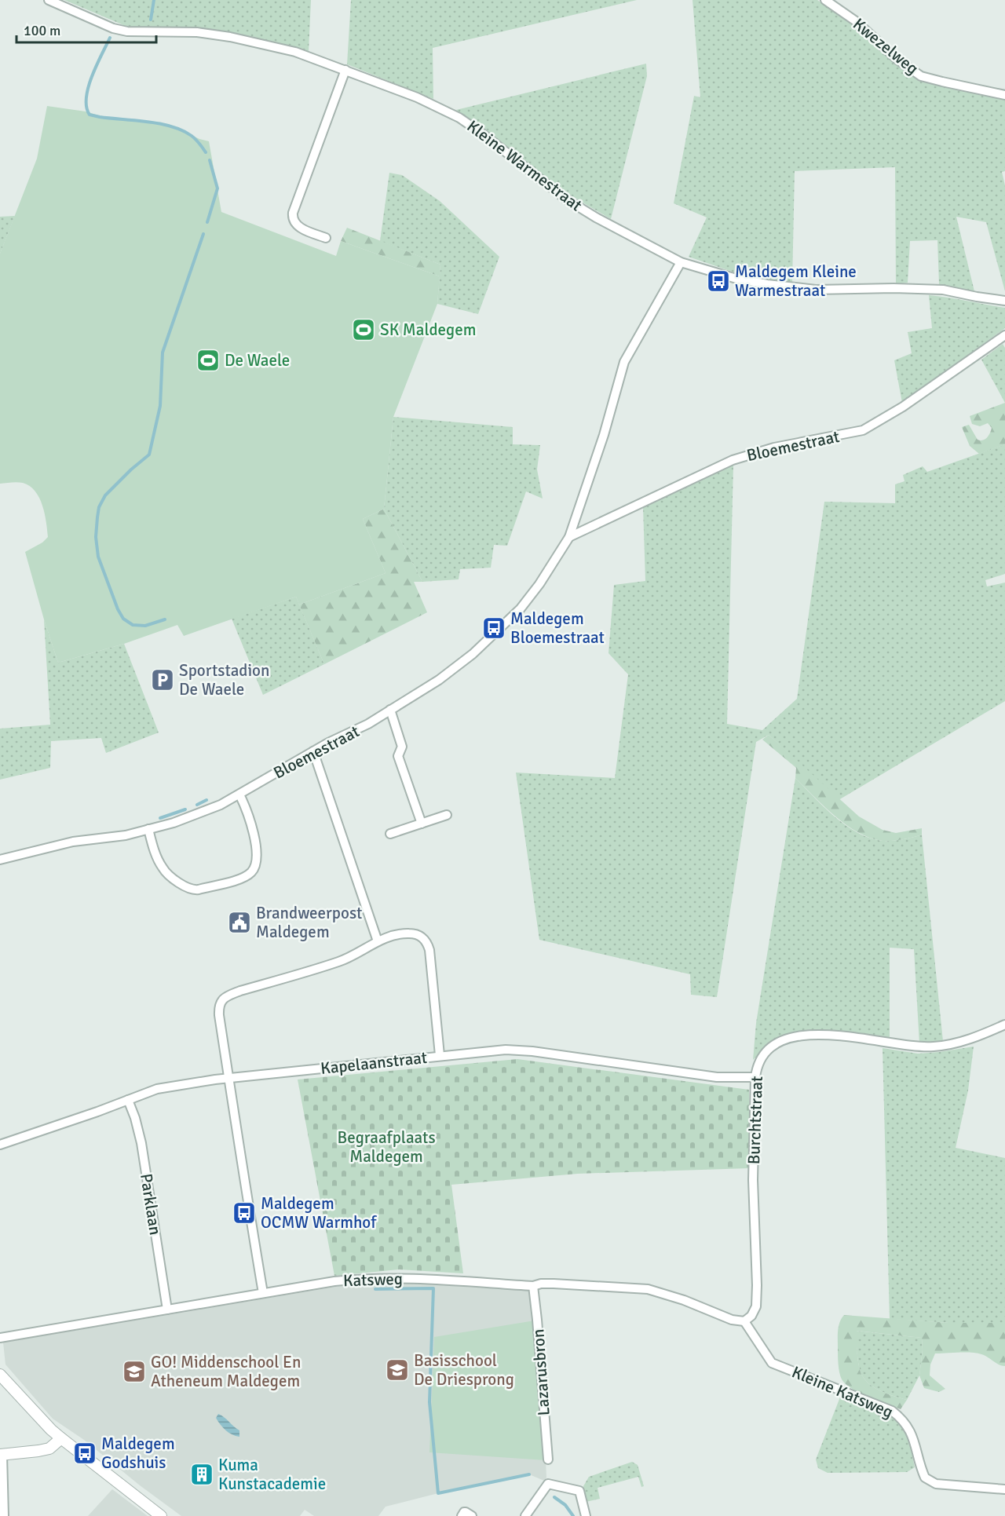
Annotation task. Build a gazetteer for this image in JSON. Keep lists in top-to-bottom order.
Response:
{
  "streets": {
    "street": [
      "Kwezelweg",
      "Kleine Warmestraat",
      "Bloemestraat",
      "Kapelaanstraat",
      "Burchtstraat",
      "Parklaan",
      "Katsweg",
      "Lazarusbron",
      "Kleine Katsweg"
    ]
  },
  "crossings": [
    ["Kleine Warmestraat", "Bloemestraat"],
    ["Kapelaanstraat", "Burchtstraat"],
    ["Kapelaanstraat", "Parklaan"],
    ["Burchtstraat", "Katsweg"],
    ["Burchtstraat", "Kleine Katsweg"],
    ["Parklaan", "Katsweg"],
    ["Katsweg", "Lazarusbron"],
    ["Katsweg", "Kleine Katsweg"]
  ],
  "parks": ["Begraafplaats Maldegem"],
  "places": {
    "bus stop": [
      "Maldegem Kleine Warmestraat",
      "Maldegem Bloemestraat",
      "Maldegem OCMW Warmhof",
      "Maldegem Godshuis"
    ],
    "sports": ["SK Maldegem", "De Waele"],
    "parking": ["Sportstadion De Waele"],
    "public building": ["Brandweerpost Maldegem"],
    "school or university": ["Basisschool De Driesprong", "GO! Middenschool En Atheneum Maldegem"],
    "building": ["Kuma Kunstacademie"]
  },
  "scale_bar": "100 m"
}
